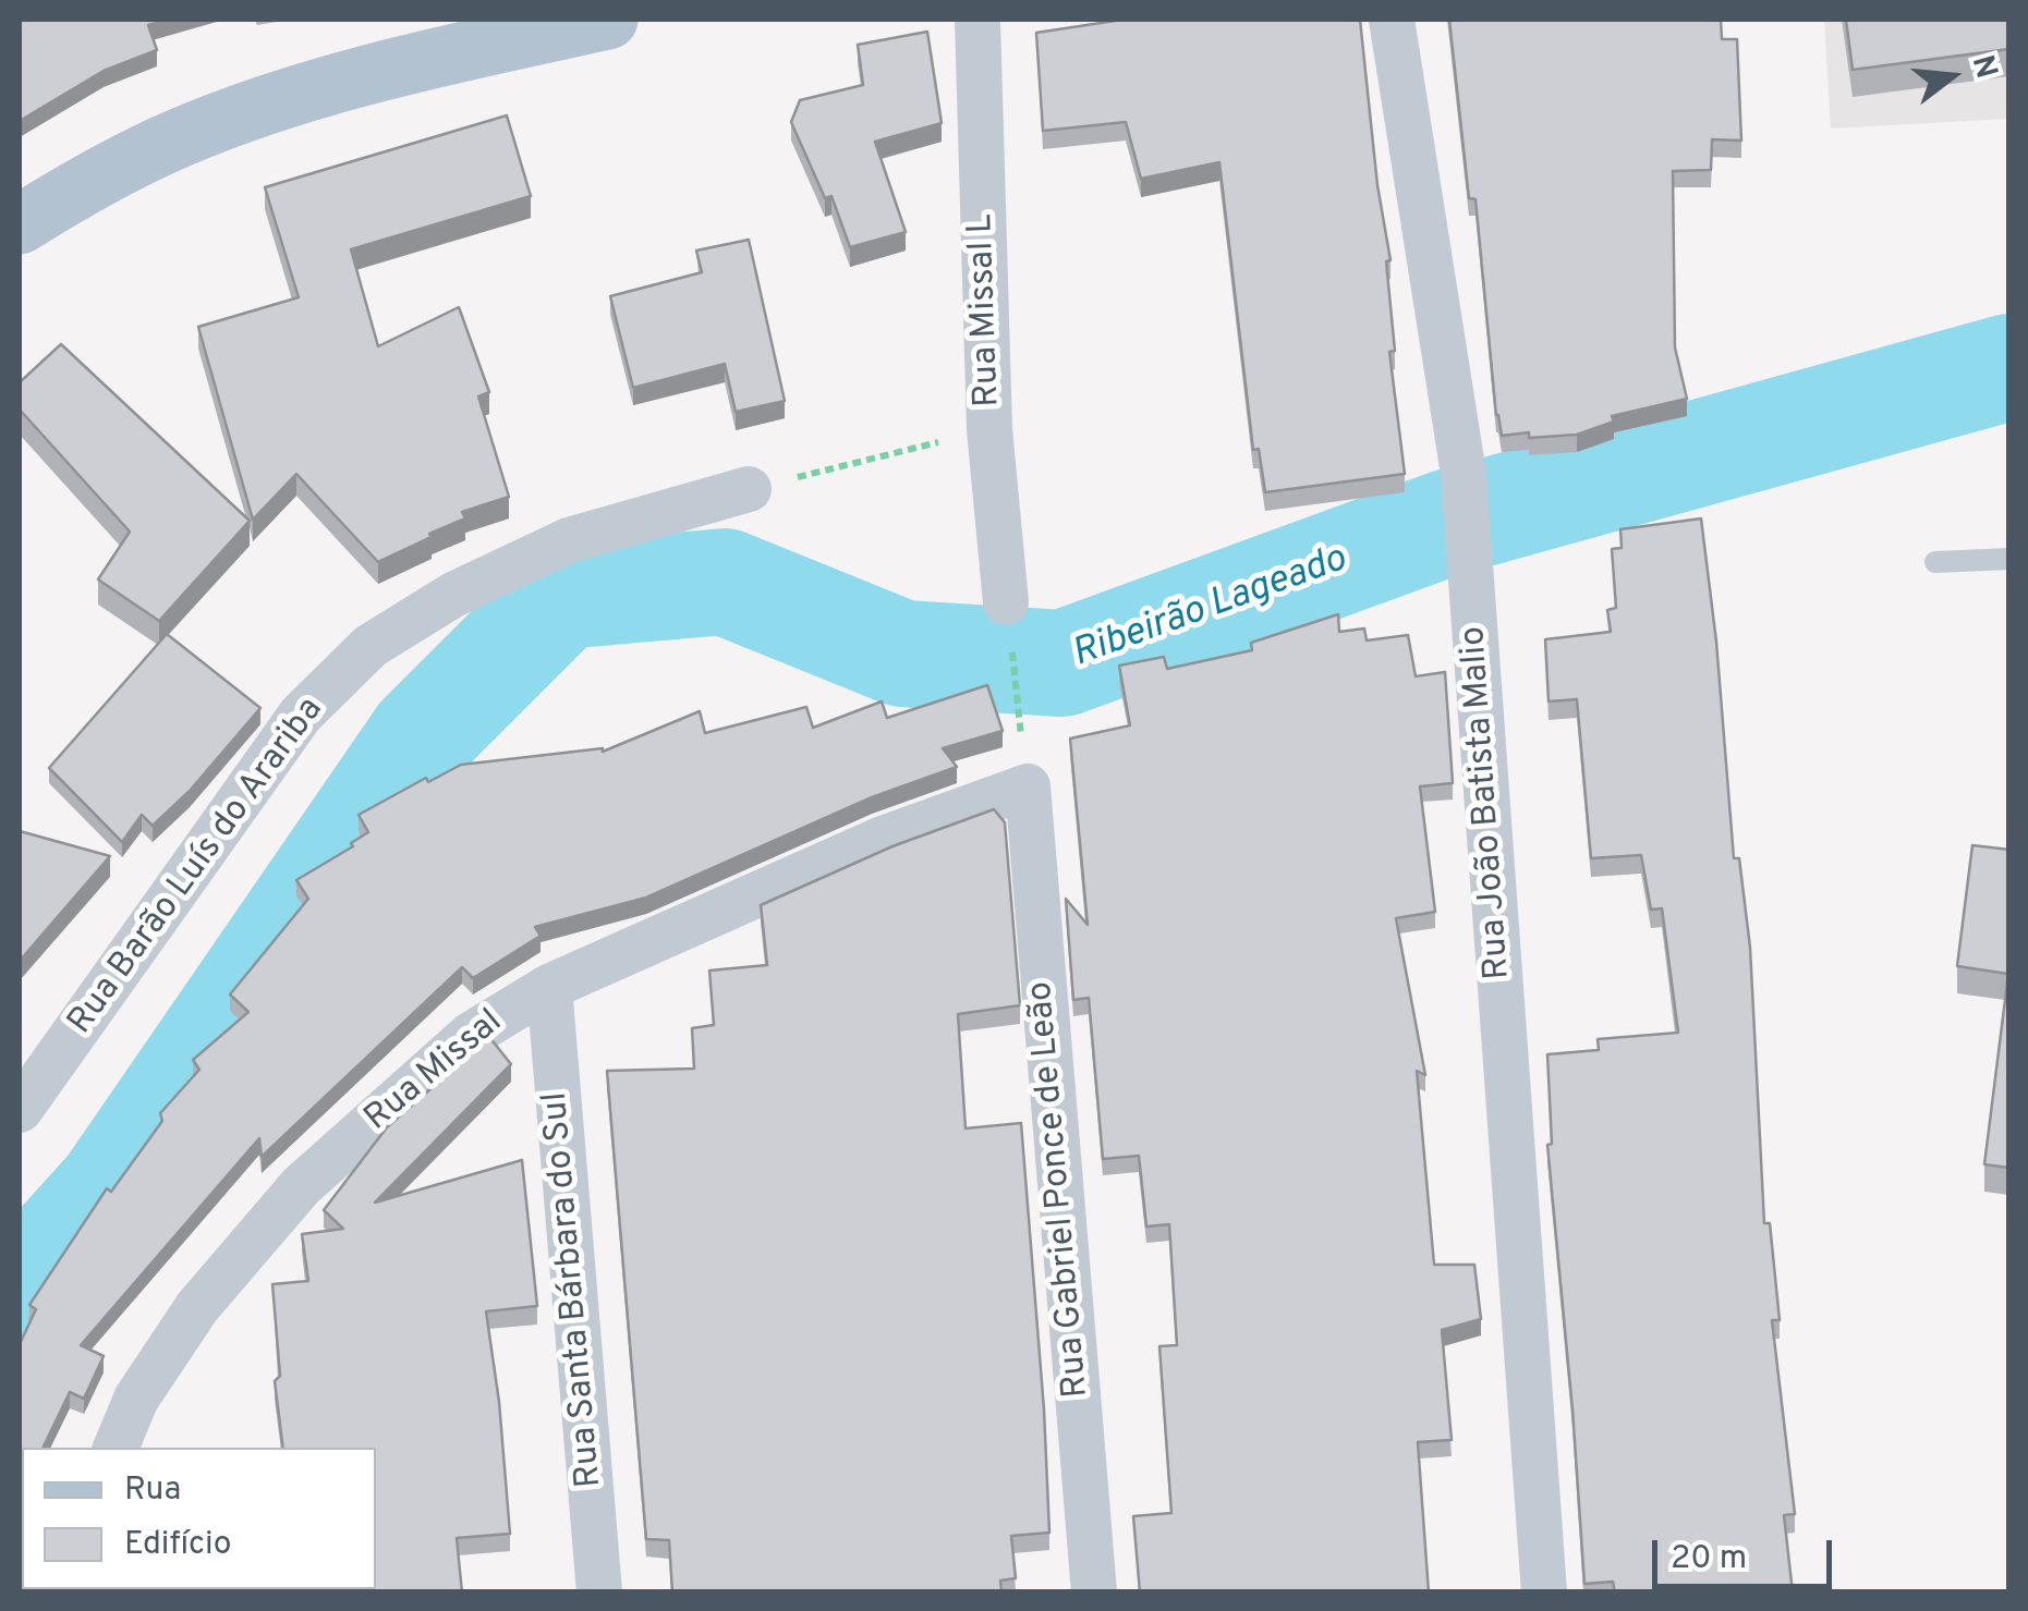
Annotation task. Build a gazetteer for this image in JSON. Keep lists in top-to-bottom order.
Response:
{
  "streets": {
    "street": [
      "Rua Missal L",
      "Rua João Batista Malio",
      "Rua Barão Luís do Arariba",
      "Rua Missal",
      "Rua Gabriel Ponce de Leão",
      "Rua Santa Bárbara do Sul"
    ]
  },
  "crossings": [
    ["Rua Missal", "Rua Gabriel Ponce de Leão"],
    ["Rua Missal", "Rua Santa Bárbara do Sul"]
  ],
  "water": ["Ribeirão Lageado"],
  "legend": ["Rua", "Edifício"],
  "scale_bar": "20 m",
  "north": "right"
}
